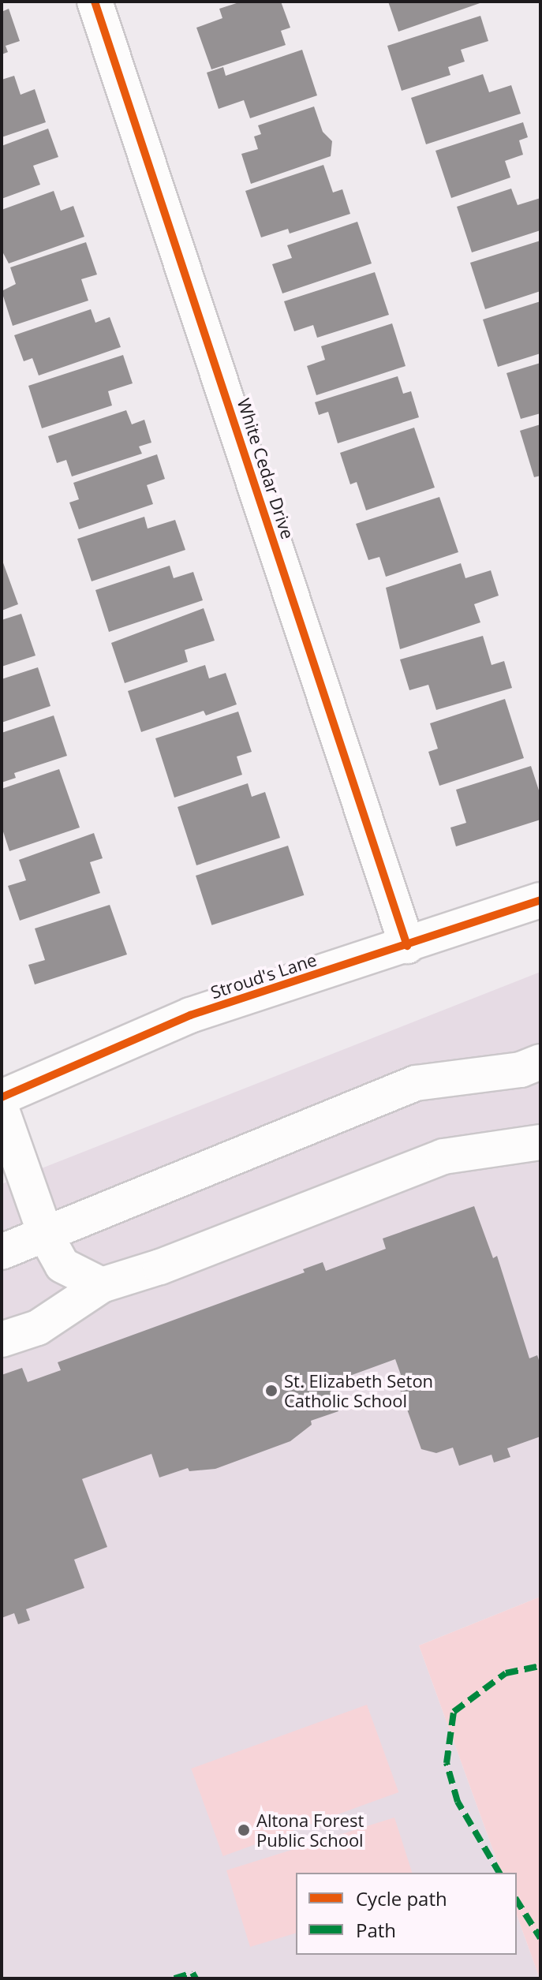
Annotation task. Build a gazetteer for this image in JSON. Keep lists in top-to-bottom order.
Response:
{
  "streets": {
    "street": ["White Cedar Drive", "Stroud's Lane"]
  },
  "crossings": [
    ["White Cedar Drive", "Stroud's Lane"]
  ],
  "places": ["St. Elizabeth Seton Catholic School", "Altona Forest Public School"],
  "legend": ["Cycle path", "Path"]
}
